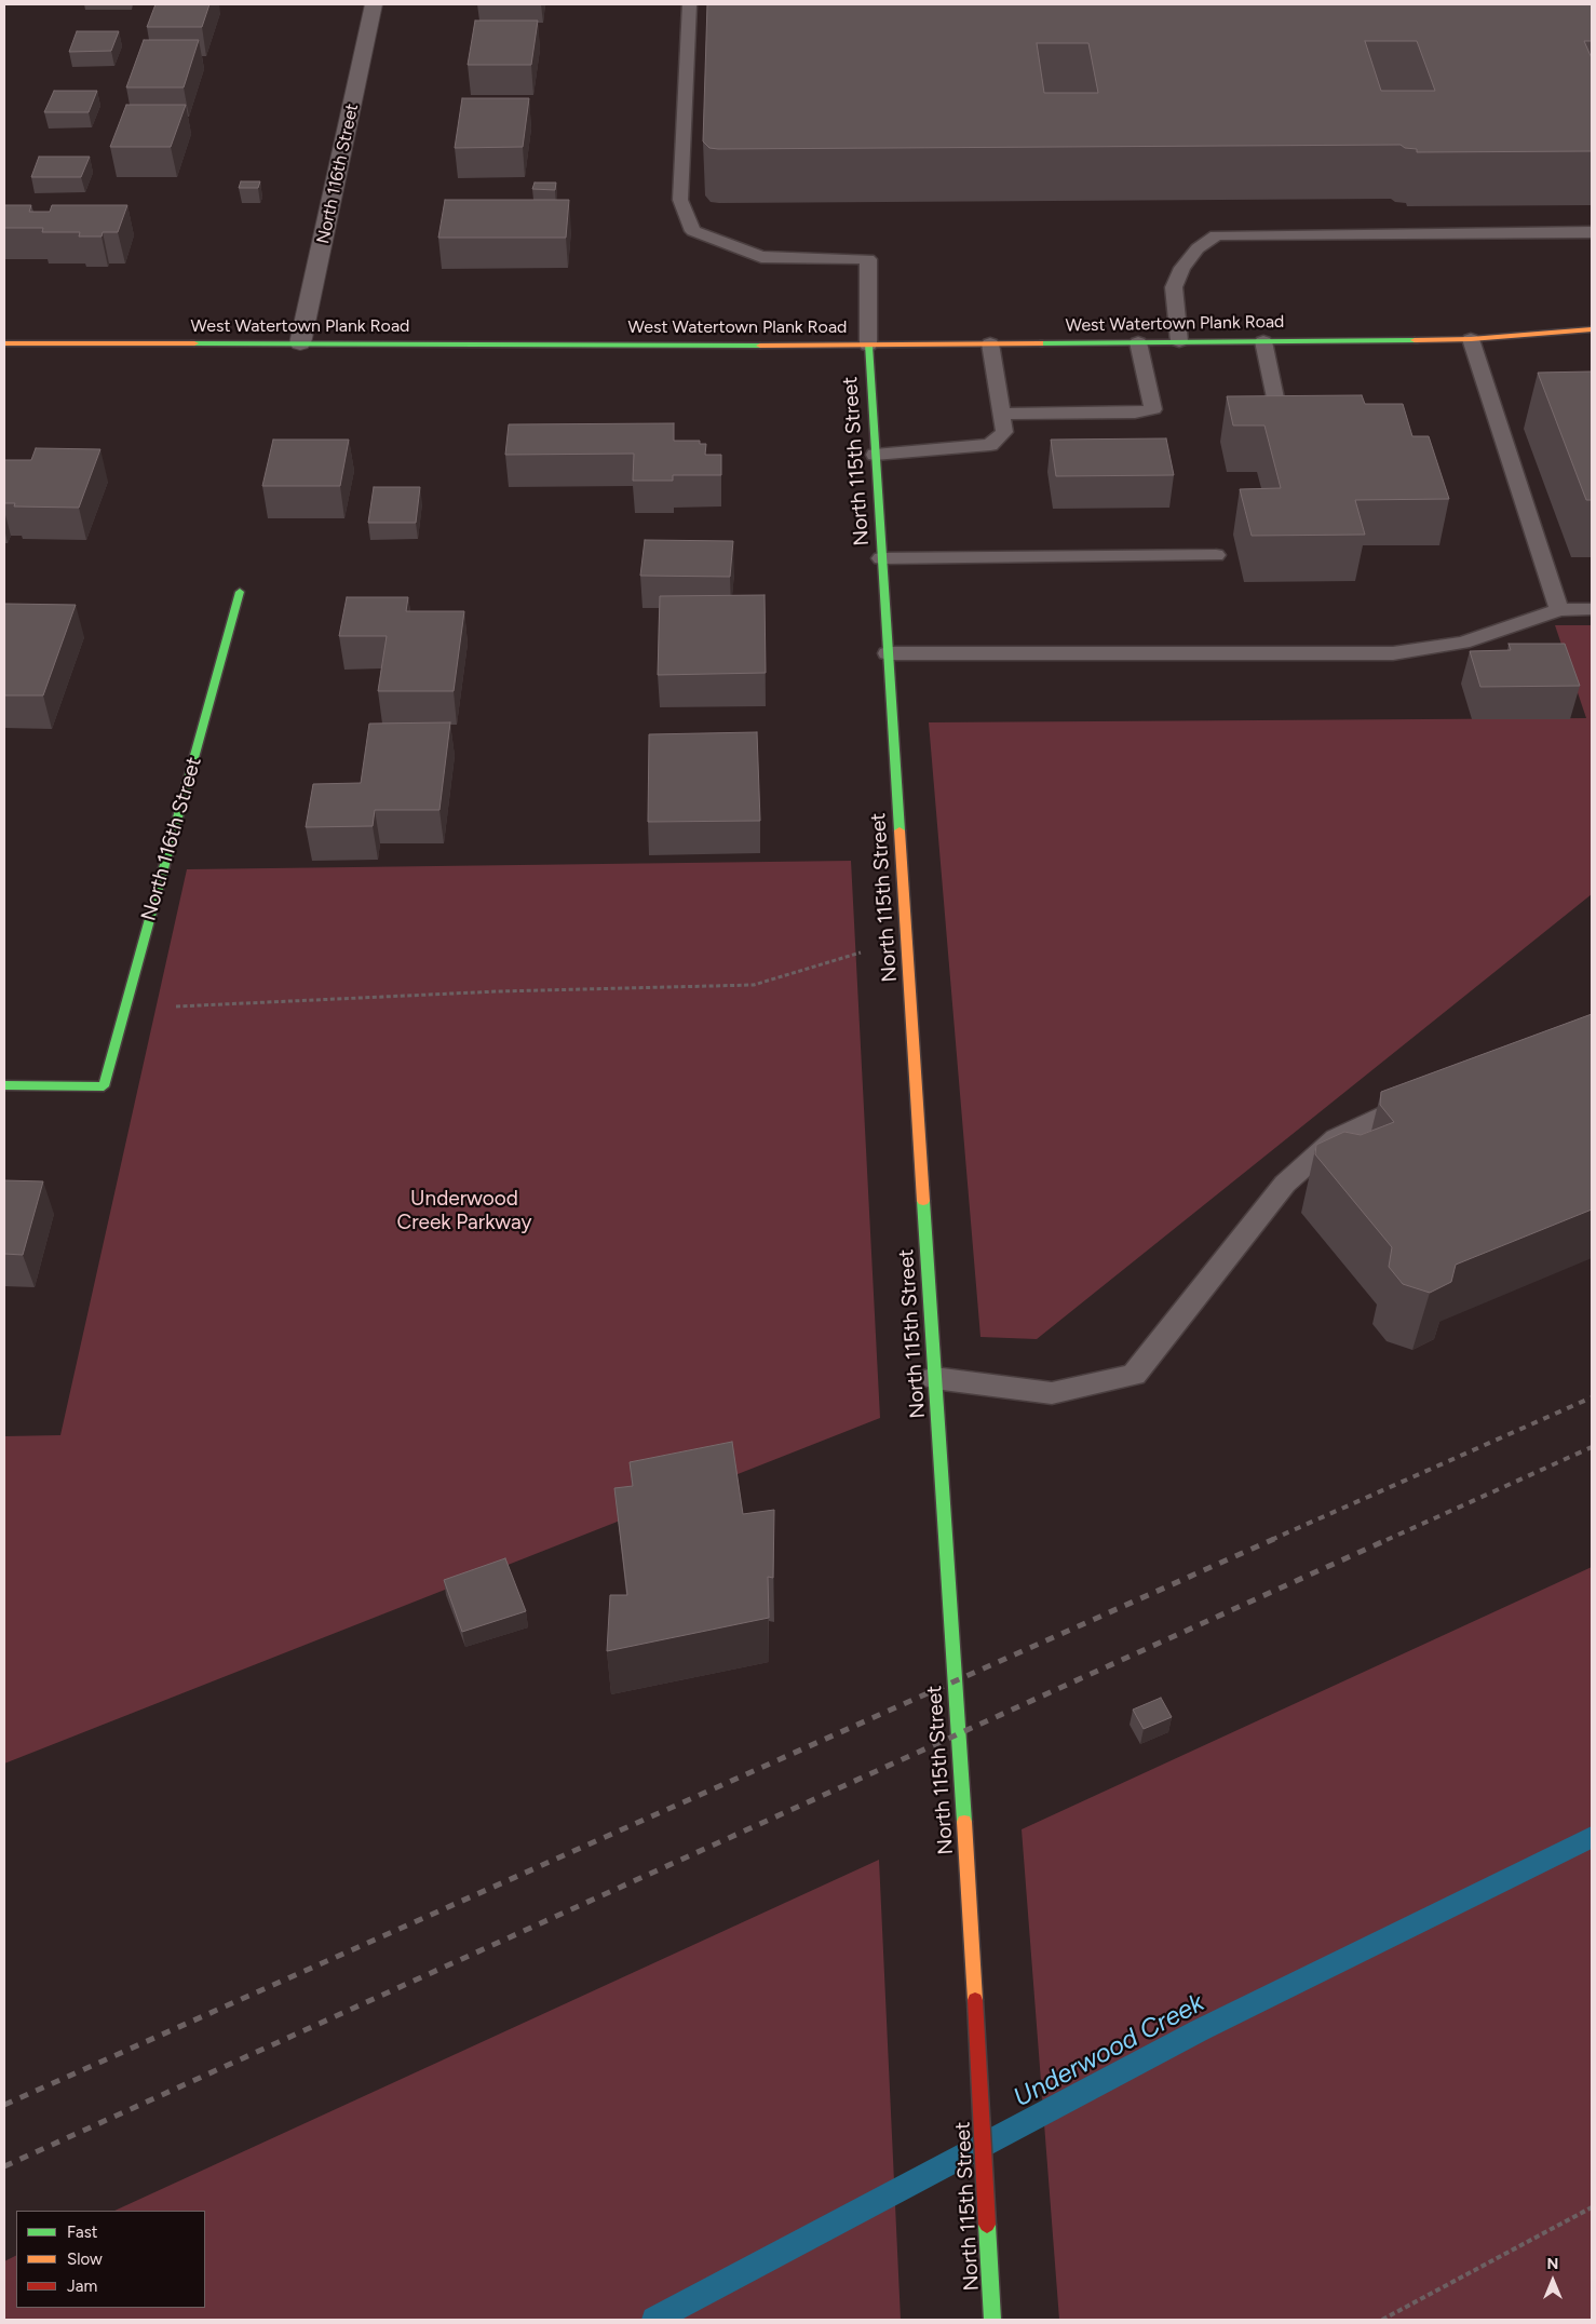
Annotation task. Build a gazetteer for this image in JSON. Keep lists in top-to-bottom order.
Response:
{
  "streets": {
    "street": ["North 116th Street", "West Watertown Plank Road", "North 115th Street"]
  },
  "crossings": [
    ["North 116th Street", "West Watertown Plank Road"],
    ["West Watertown Plank Road", "North 115th Street"]
  ],
  "water": ["Underwood Creek"],
  "parks": ["Underwood Creek Parkway"],
  "legend": ["Fast", "Slow", "Jam"],
  "north": "top"
}
